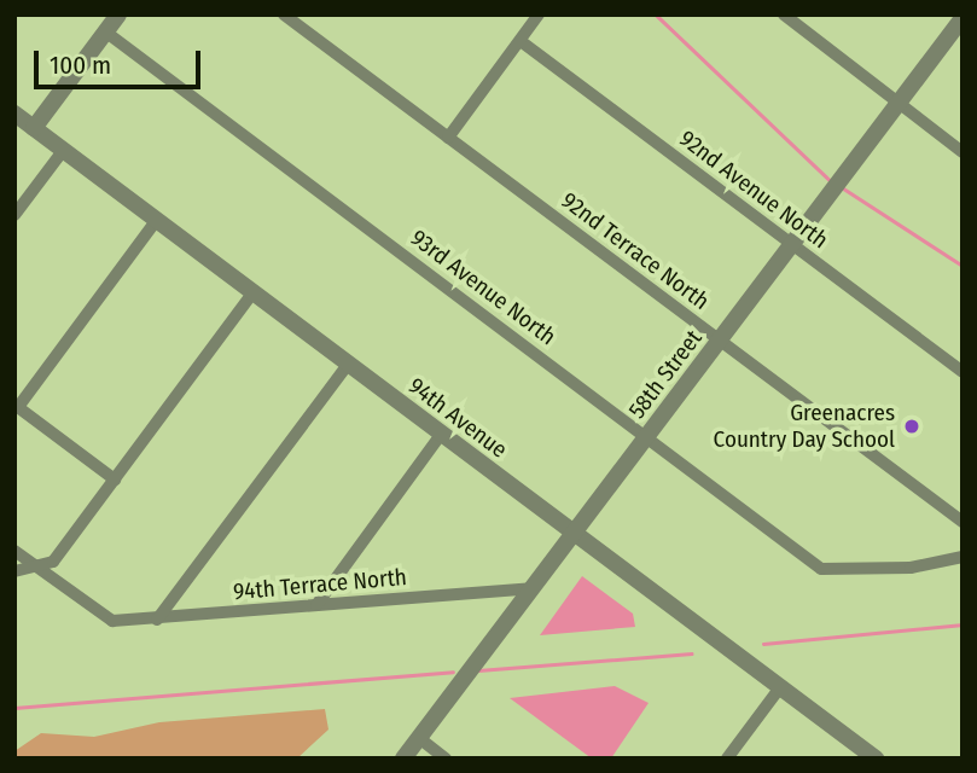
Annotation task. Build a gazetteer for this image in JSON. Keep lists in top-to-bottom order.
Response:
{
  "streets": {
    "street": [
      "92nd Avenue North",
      "92nd Terrace North",
      "93rd Avenue North",
      "58th Street",
      "94th Avenue",
      "94th Terrace North"
    ]
  },
  "crossings": [
    ["92nd Avenue North", "58th Street"],
    ["92nd Terrace North", "58th Street"],
    ["93rd Avenue North", "58th Street"],
    ["58th Street", "94th Avenue"],
    ["58th Street", "94th Terrace North"]
  ],
  "places": ["Greenacres Country Day School"],
  "scale_bar": "100 m"
}
